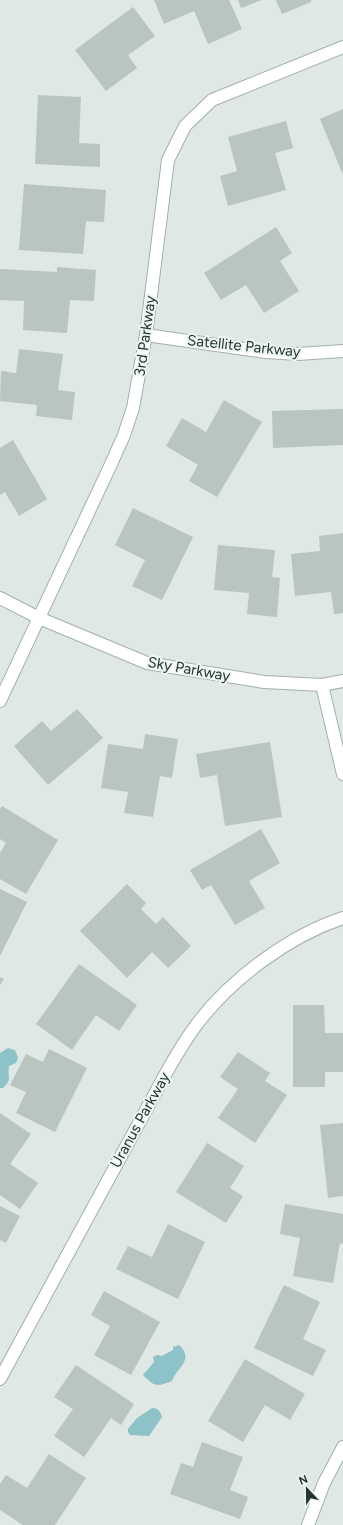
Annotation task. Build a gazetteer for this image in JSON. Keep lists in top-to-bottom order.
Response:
{
  "streets": {
    "street": [
      "3rd Parkway",
      "Satellite Parkway",
      "Sky Parkway",
      "Uranus Parkway"
    ]
  },
  "crossings": [
    ["3rd Parkway", "Satellite Parkway"],
    ["3rd Parkway", "Sky Parkway"]
  ],
  "north": "top"
}
